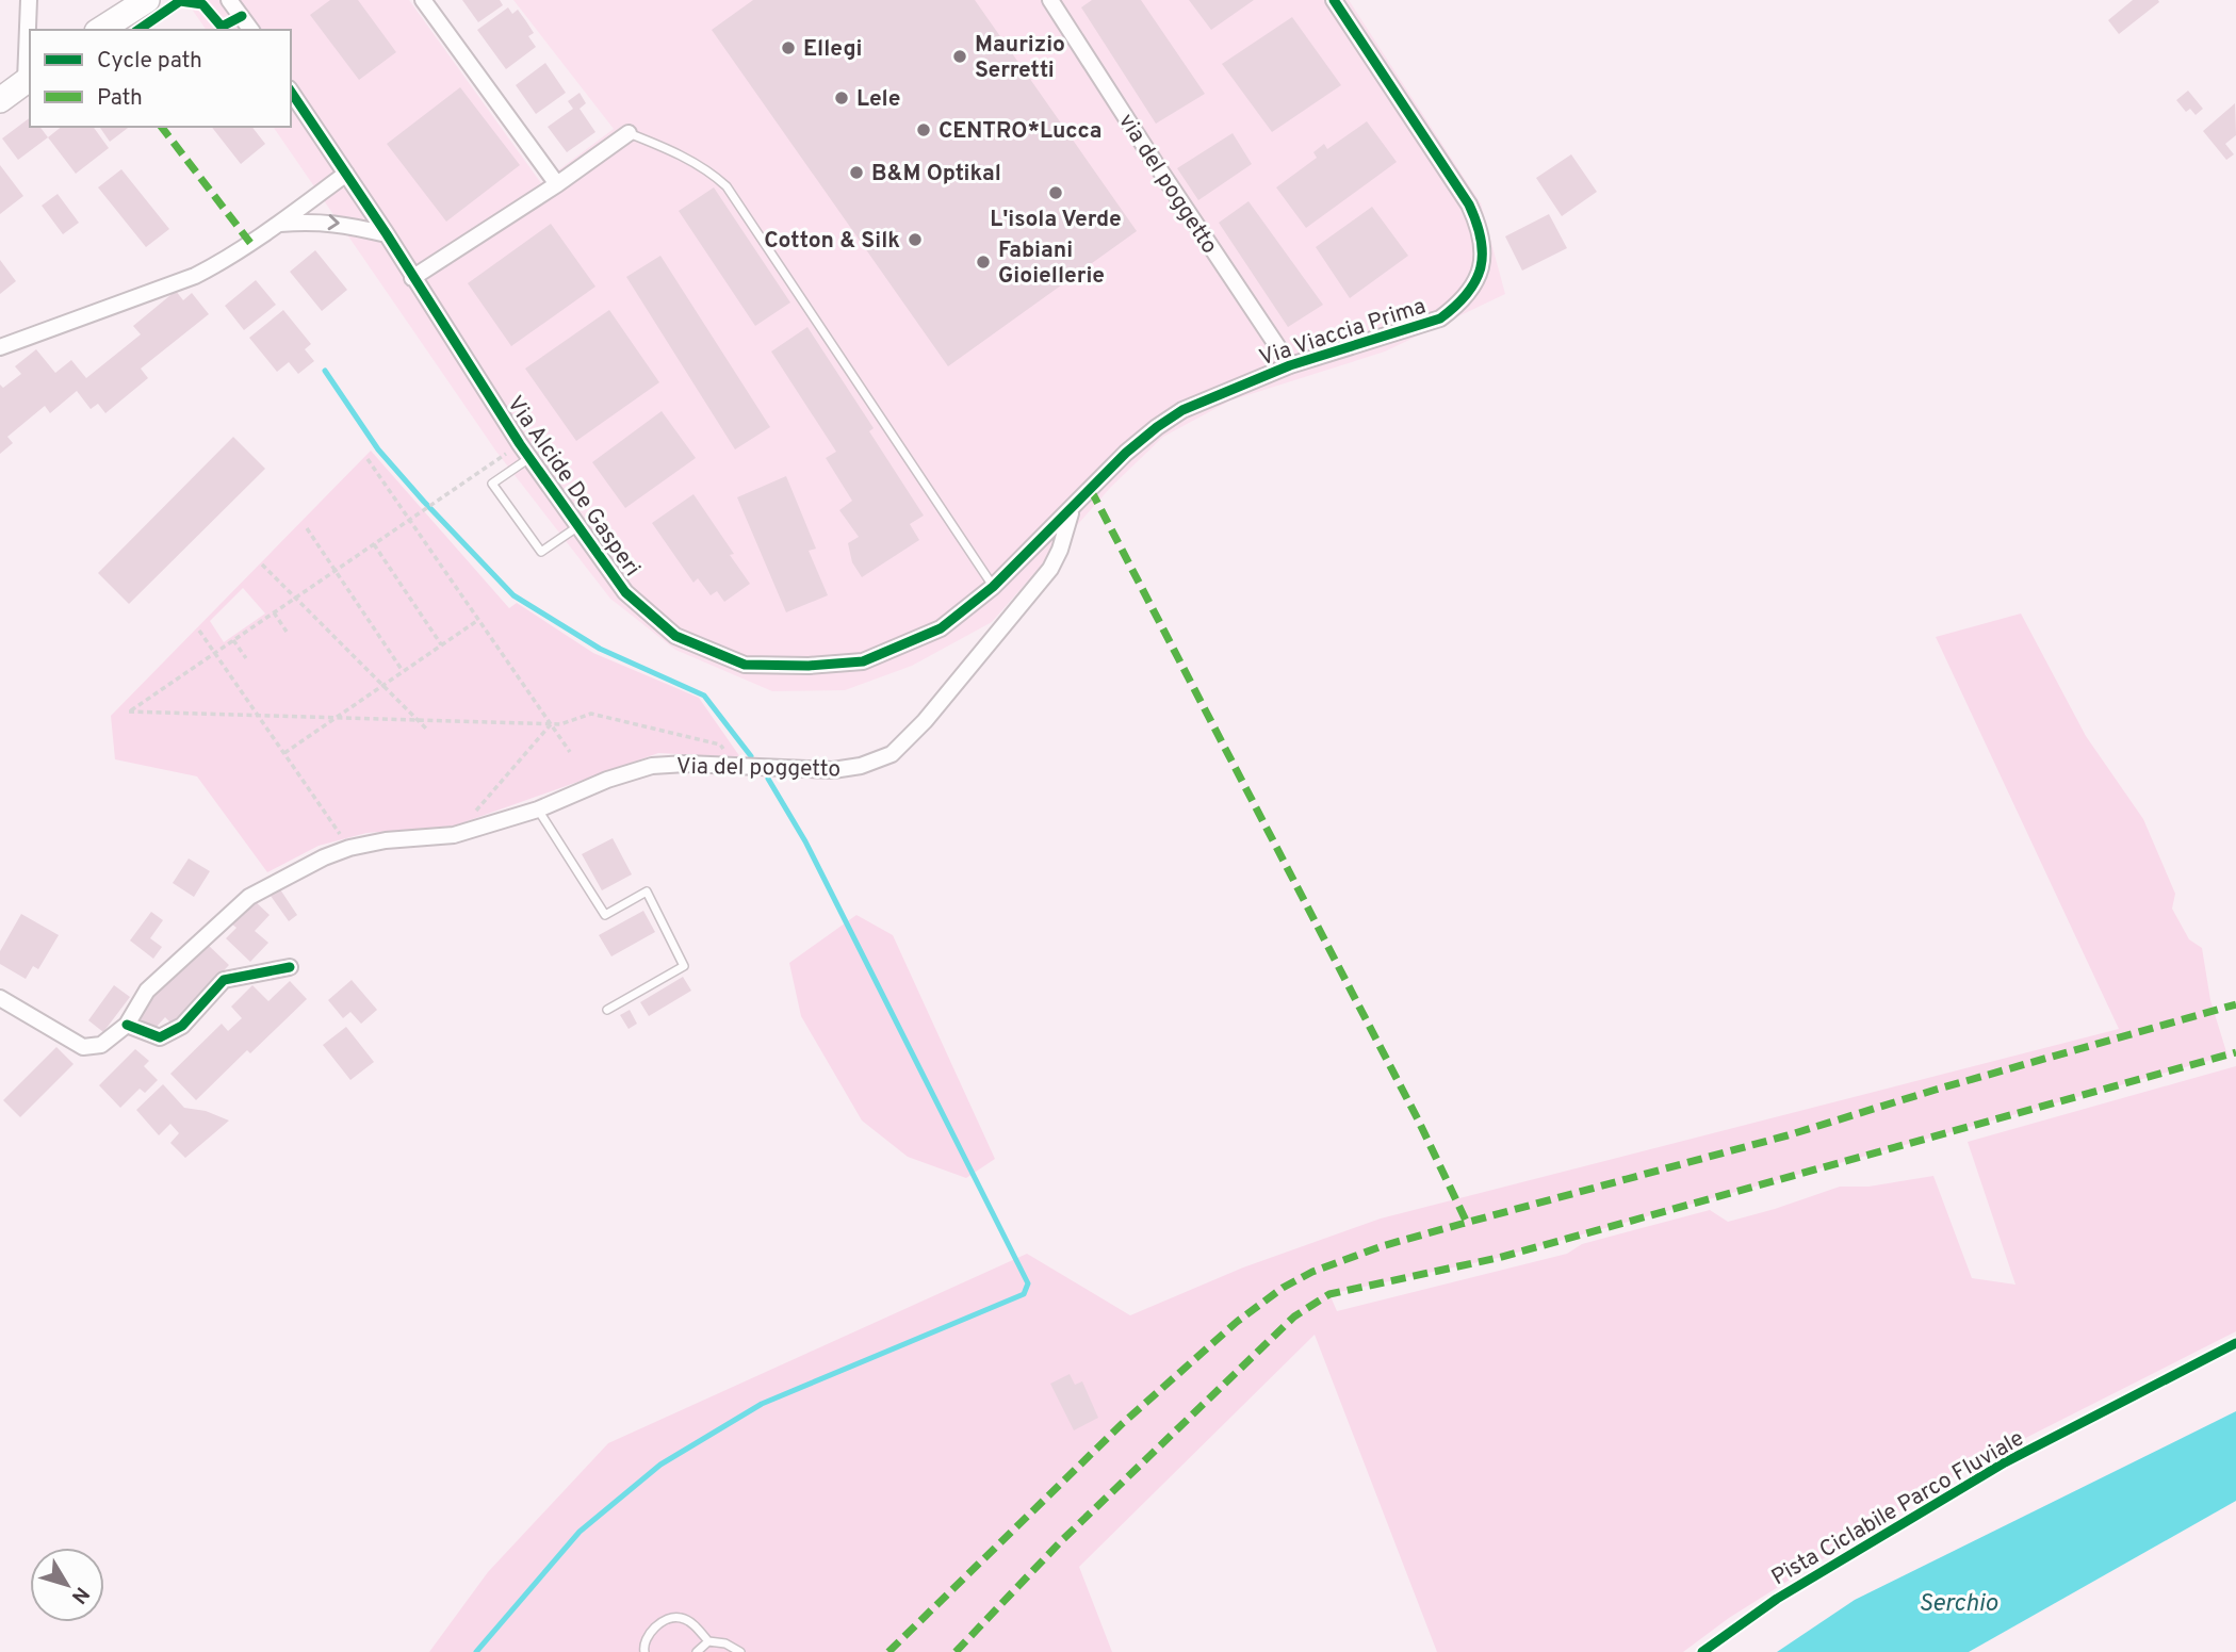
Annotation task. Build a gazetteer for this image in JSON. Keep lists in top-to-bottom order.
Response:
{
  "streets": {
    "street": [
      "via del poggetto",
      "Via Viaccia Prima",
      "Via Alcide De Gasperi",
      "Via del poggetto"
    ],
    "cycle path": ["Pista Ciclabile Parco Fluviale"]
  },
  "crossings": [
    ["via del poggetto", "Via Viaccia Prima"],
    ["Via Viaccia Prima", "Via Alcide De Gasperi"],
    ["Via Viaccia Prima", "Via del poggetto"],
    ["Via Alcide De Gasperi", "Via del poggetto"]
  ],
  "water": ["Serchio"],
  "places": [
    "Ellegi",
    "Maurizio Serretti",
    "Lele",
    "CENTRO*Lucca",
    "B&M Optikal",
    "L'isola Verde",
    "Cotton & Silk",
    "Fabiani Gioiellerie"
  ],
  "legend": ["Cycle path", "Path"],
  "north": "bottom right"
}
